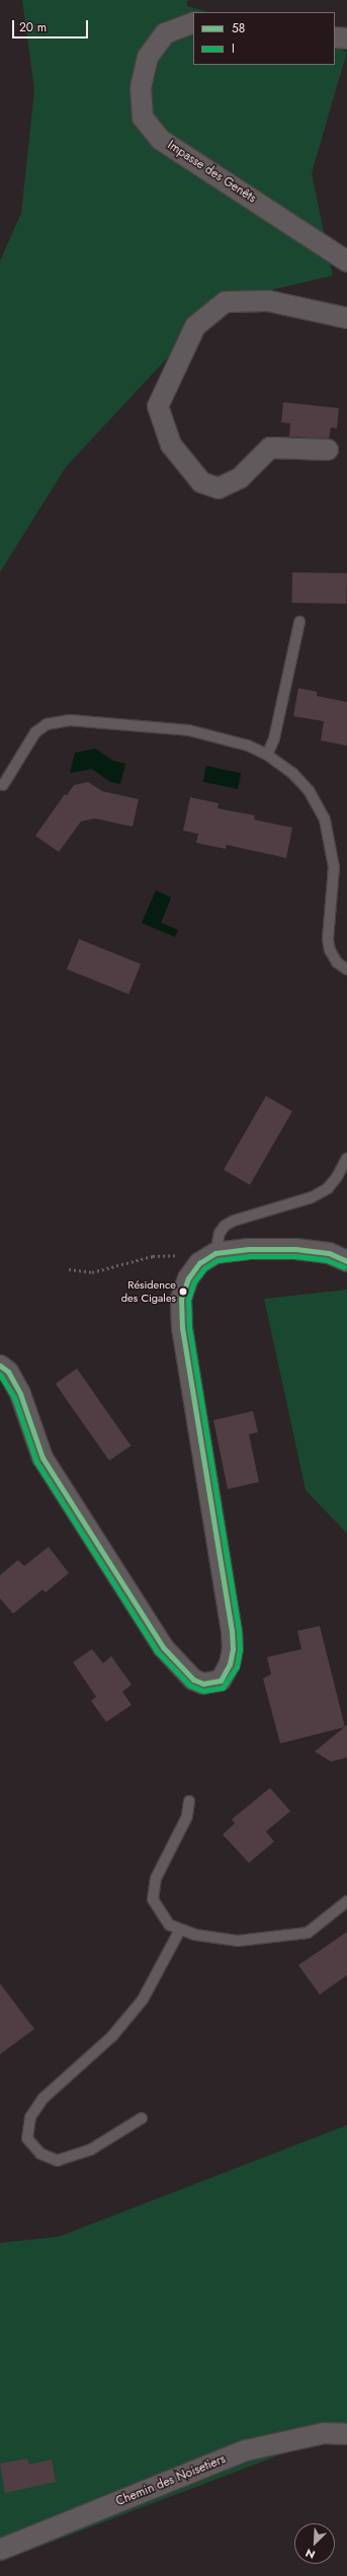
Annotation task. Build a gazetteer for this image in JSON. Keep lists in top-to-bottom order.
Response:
{
  "streets": {
    "street": ["Impasse des Genêts", "Chemin des Noisetiers"]
  },
  "places": ["Résidence des Cigales"],
  "lines": ["transit line 58", "transit line I"],
  "legend": ["58", "I"],
  "scale_bar": "20 m",
  "north": "bottom left"
}
